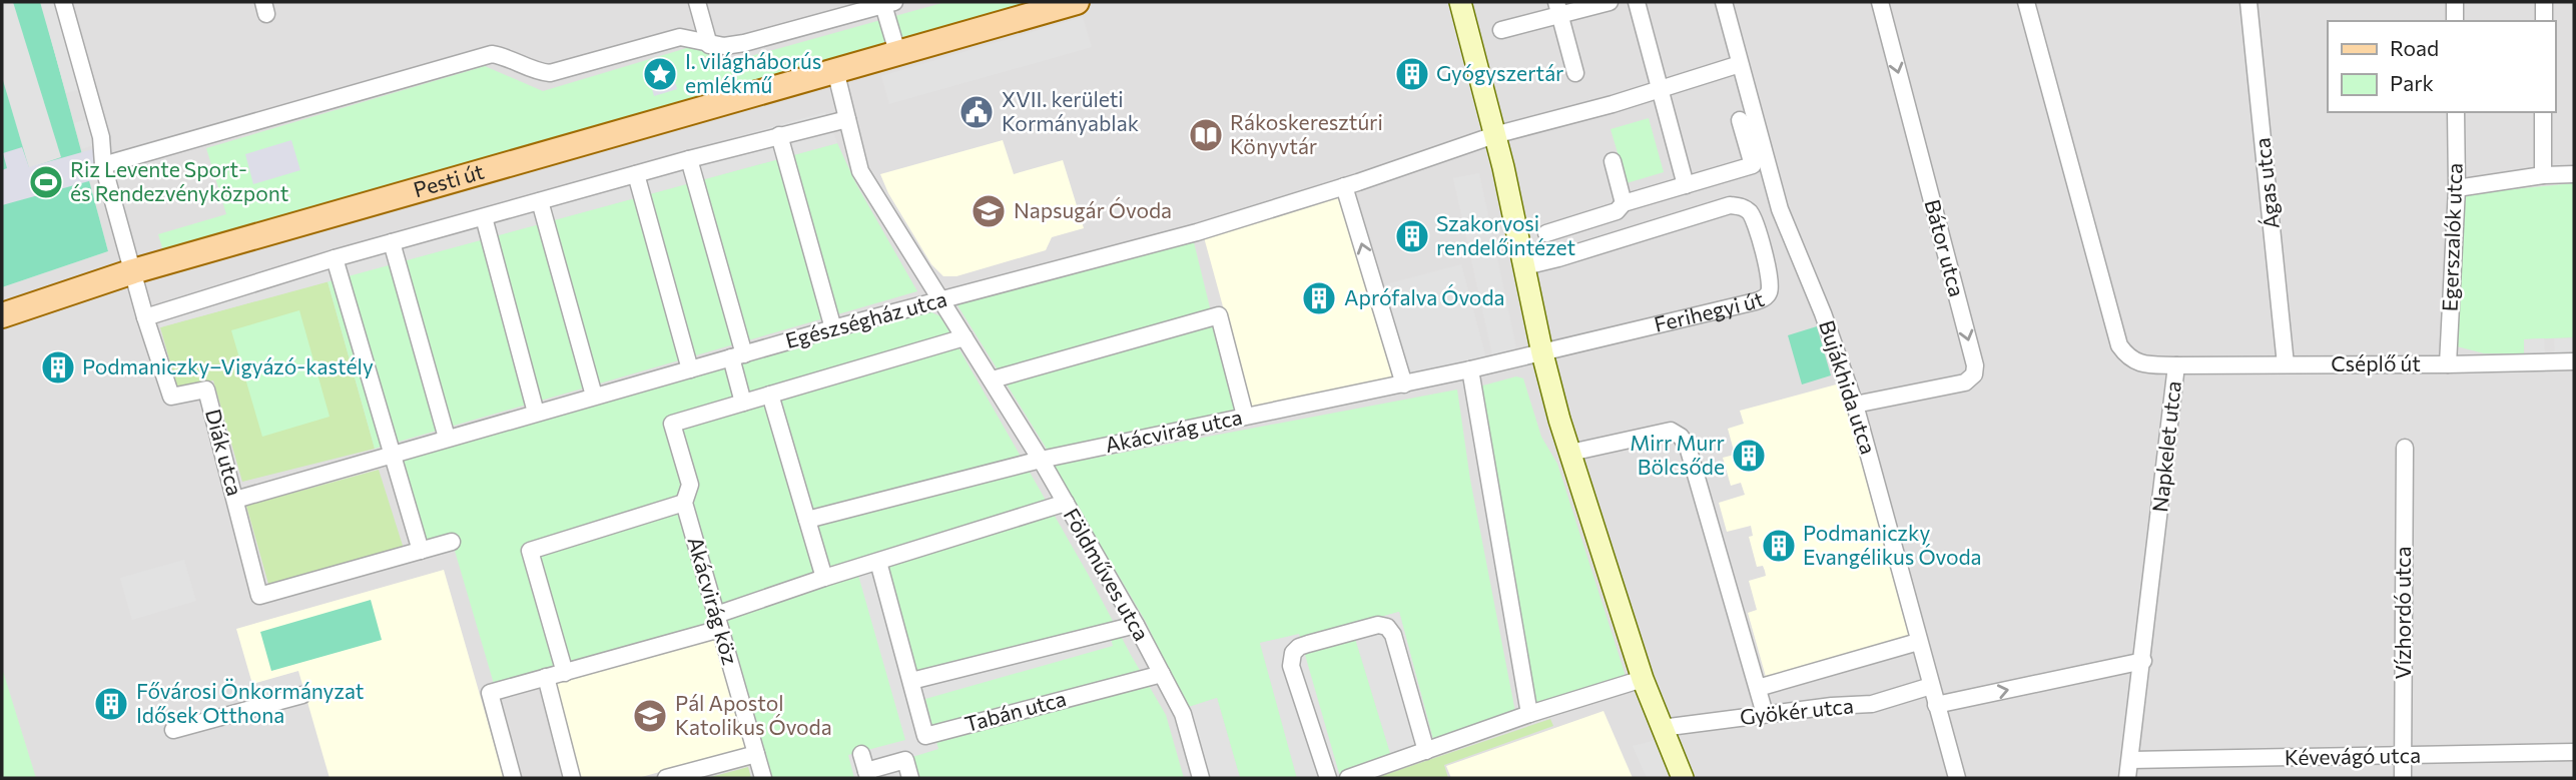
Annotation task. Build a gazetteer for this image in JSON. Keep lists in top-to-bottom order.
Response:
{
  "streets": {
    "main road": ["Pesti út"],
    "street": [
      "Ágas utca",
      "Egerszalók utca",
      "Bátor utca",
      "Ferihegyi út",
      "Egészségház utca",
      "Cséplő út",
      "Bujákhida utca",
      "Akácvirág utca",
      "Napkelet utca",
      "Diák utca",
      "Földműves utca",
      "Akácvirág köz",
      "Vízhordó utca",
      "Tabán utca",
      "Gyökér utca",
      "Kévevágó utca"
    ]
  },
  "crossings": [
    ["Pesti út", "Diák utca"],
    ["Pesti út", "Földműves utca"],
    ["Ágas utca", "Cséplő út"],
    ["Egerszalók utca", "Cséplő út"],
    ["Bátor utca", "Bujákhida utca"],
    ["Ferihegyi út", "Akácvirág utca"],
    ["Egészségház utca", "Diák utca"],
    ["Egészségház utca", "Földműves utca"],
    ["Egészségház utca", "Akácvirág köz"],
    ["Cséplő út", "Napkelet utca"],
    ["Bujákhida utca", "Gyökér utca"],
    ["Akácvirág utca", "Földműves utca"],
    ["Napkelet utca", "Kévevágó utca"],
    ["Földműves utca", "Tabán utca"],
    ["Vízhordó utca", "Kévevágó utca"]
  ],
  "places": {
    "place": ["I. világháborús emlékmű"],
    "building": [
      "Gyógyszertár",
      "Szakorvosi rendelőintézet",
      "Aprófalva Óvoda",
      "Podmaniczky–Vigyázó-kastély",
      "Mirr Murr Bölcsőde",
      "Podmaniczky Evangélikus Óvoda",
      "Fővárosi Önkormányzat Idősek Otthona"
    ],
    "public building": ["XVII. kerületi Kormányablak"],
    "library": ["Rákoskeresztúri Könyvtár"],
    "sports": ["Riz Levente Sport- és Rendezvényközpont"],
    "school or university": ["Napsugár Óvoda", "Pál Apostol Katolikus Óvoda"]
  },
  "legend": ["Road", "Park"]
}
